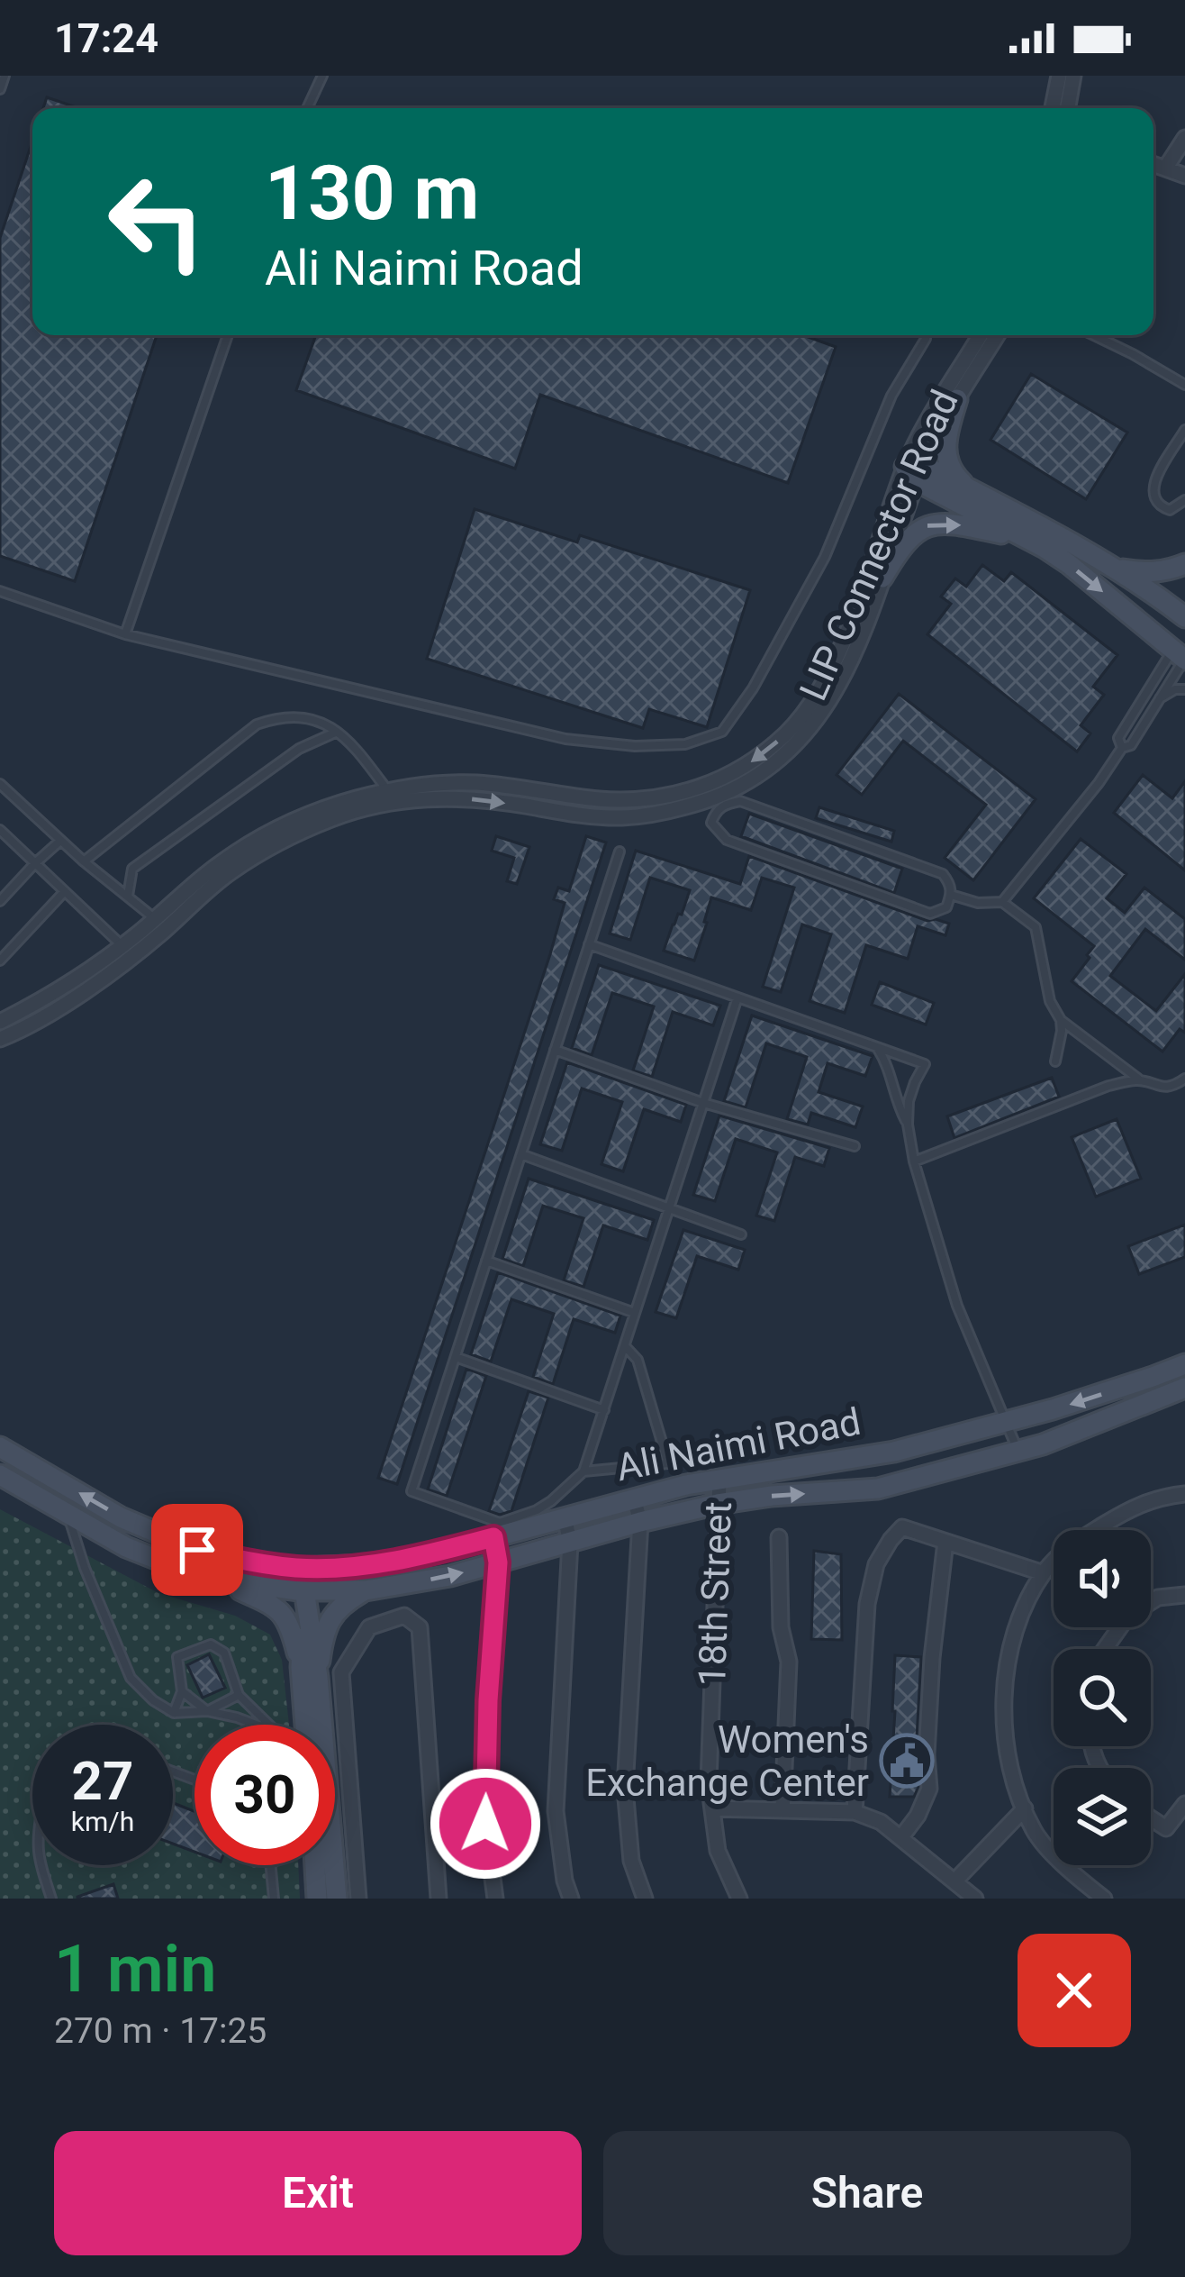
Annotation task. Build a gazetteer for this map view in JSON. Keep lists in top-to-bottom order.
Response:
{
  "streets": {
    "main road": ["Ali Naimi Road"],
    "street": ["LIP Connector Road", "18th Street"]
  },
  "crossings": [
    ["Ali Naimi Road", "18th Street"]
  ],
  "places": {
    "public building": ["Women's Exchange Center"]
  },
  "page": {
    "status": "17:24",
    "turn": ["130 m", "Ali Naimi Road"],
    "speed": "27 km/h",
    "limit": "30",
    "heading": ["1 min", "270 m · 17:25"],
    "buttons": ["Exit", "Share"]
  }
}
